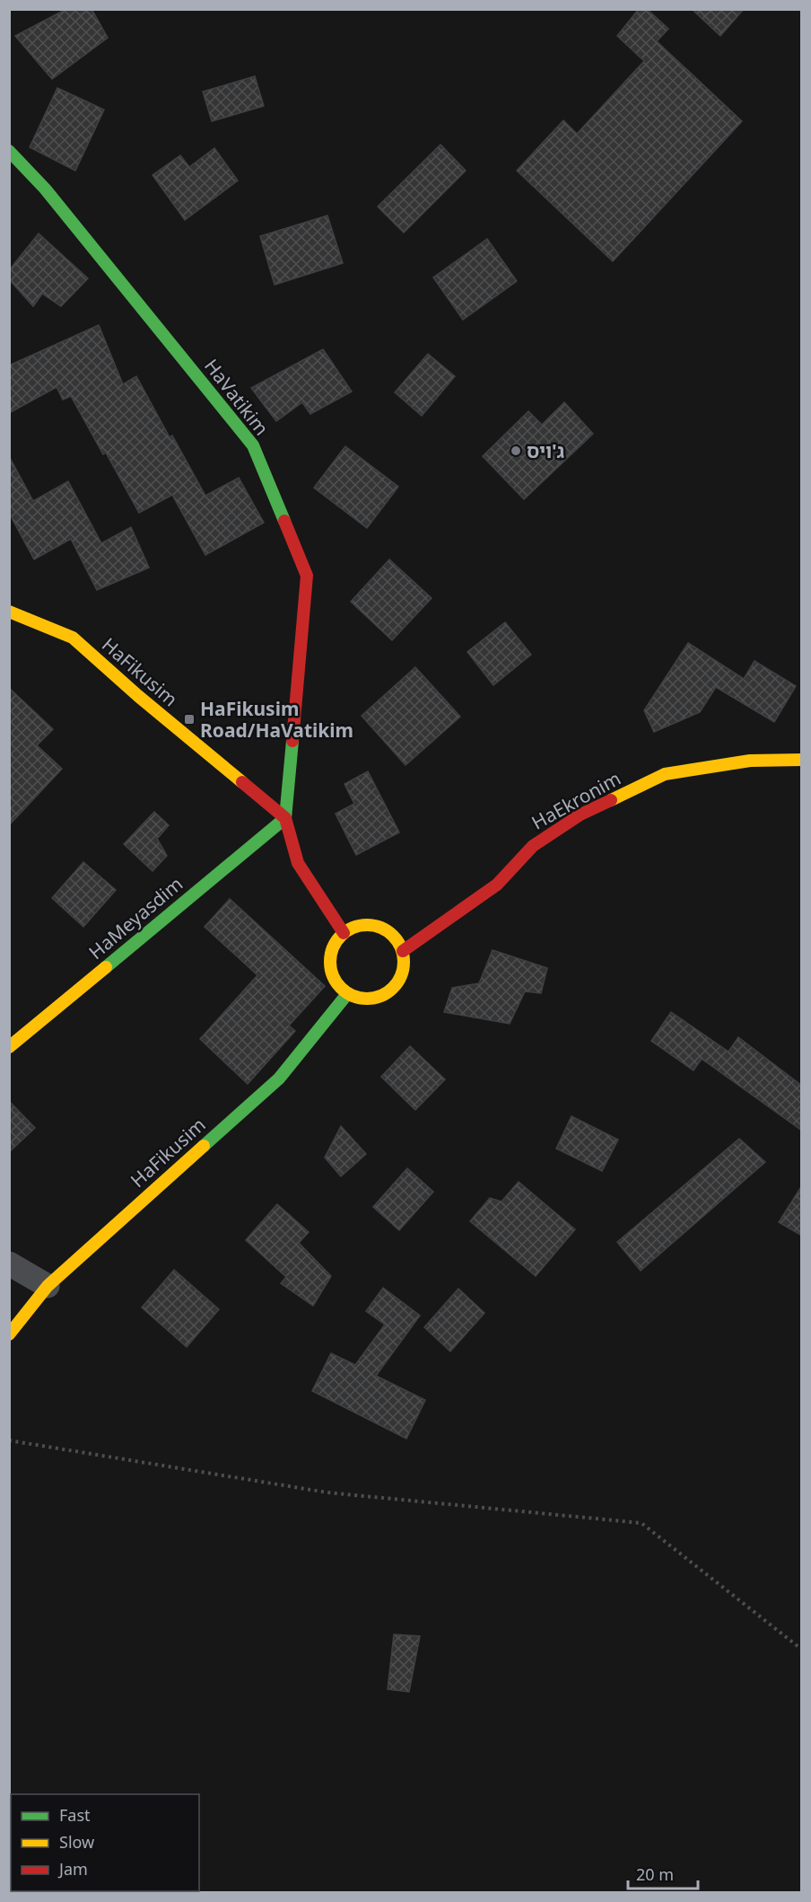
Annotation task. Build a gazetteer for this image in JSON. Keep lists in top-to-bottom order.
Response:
{
  "streets": {
    "street": [
      "HaVatikim",
      "HaFikusim",
      "HaEkronim",
      "HaMeyasdim"
    ]
  },
  "crossings": [
    ["HaVatikim", "HaFikusim"],
    ["HaVatikim", "HaMeyasdim"],
    ["HaFikusim", "HaEkronim"],
    ["HaFikusim", "HaMeyasdim"]
  ],
  "places": {
    "other": ["ג'ויס"],
    "transit": ["HaFikusim Road/HaVatikim"]
  },
  "legend": ["Fast", "Slow", "Jam"],
  "scale_bar": "20 m"
}
